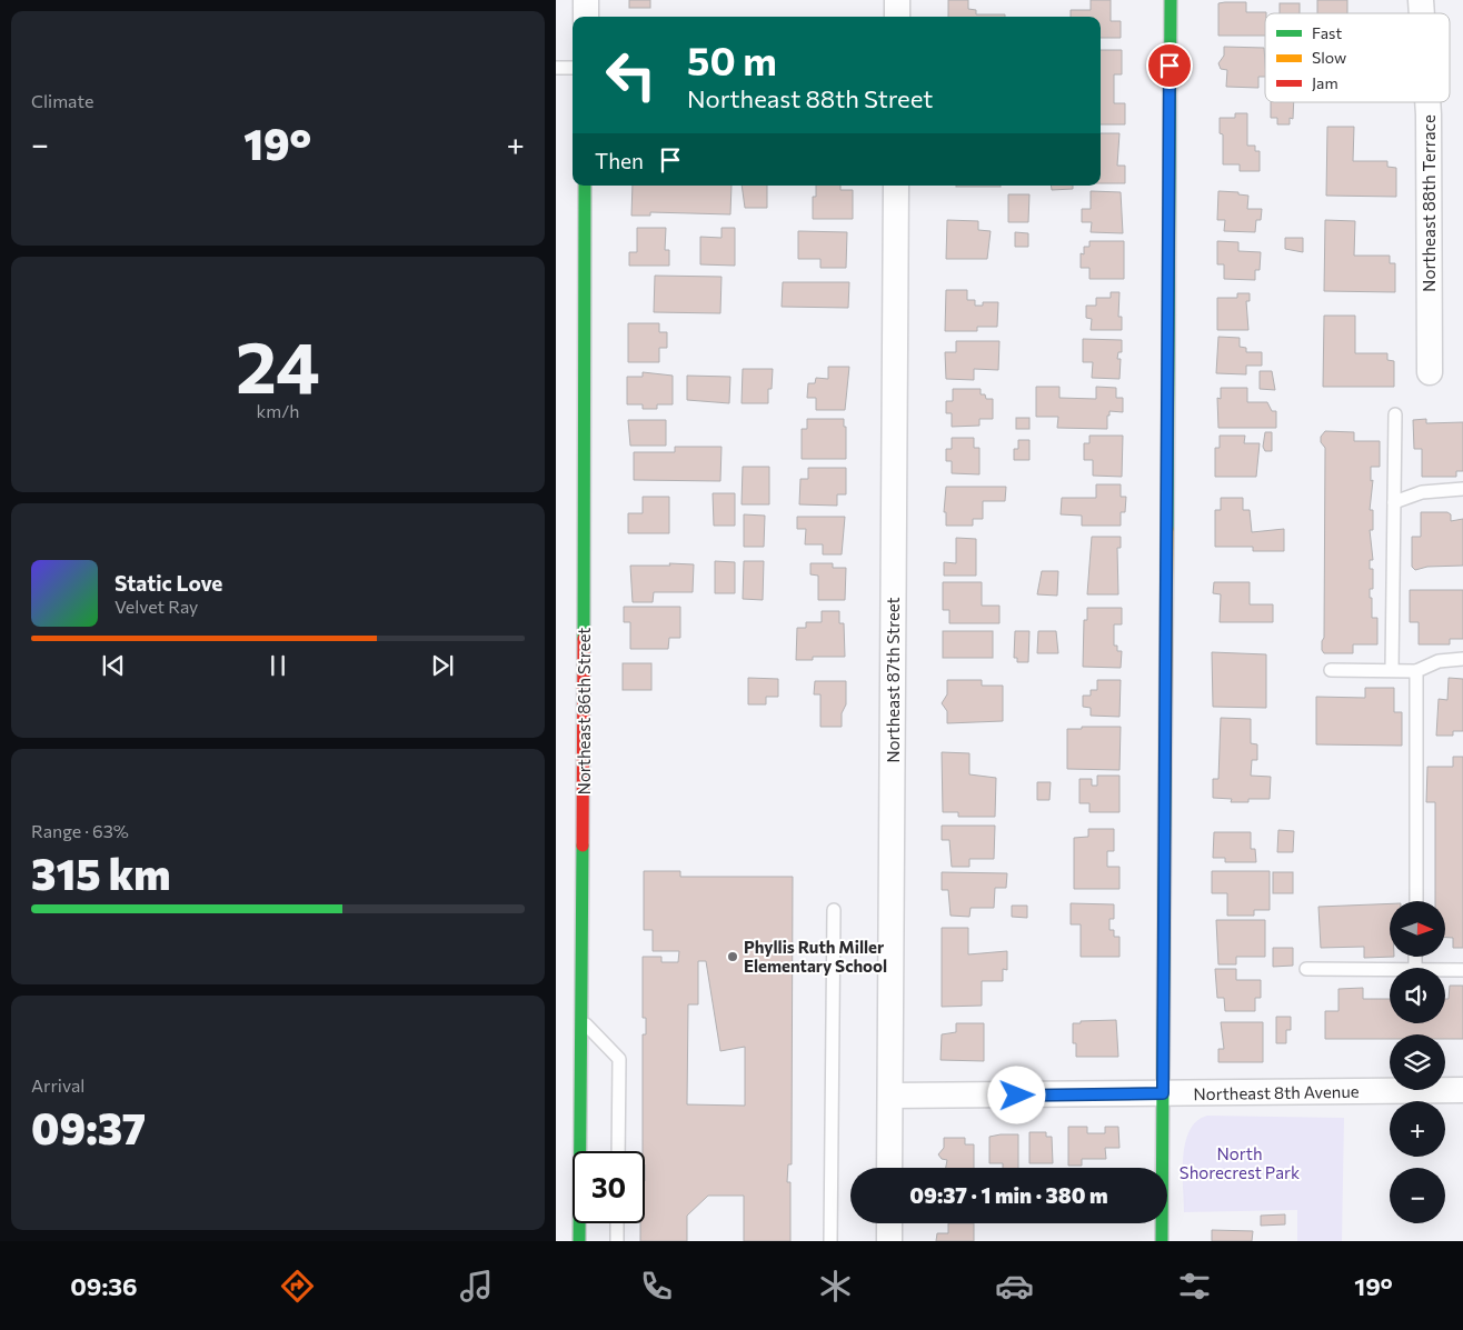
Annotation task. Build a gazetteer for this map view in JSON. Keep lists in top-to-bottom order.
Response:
{
  "streets": {
    "street": [
      "Northeast 88th Terrace",
      "Northeast 87th Street",
      "Northeast 86th Street",
      "Northeast 8th Avenue"
    ]
  },
  "crossings": [
    ["Northeast 87th Street", "Northeast 8th Avenue"]
  ],
  "parks": ["North Shorecrest Park"],
  "places": ["Phyllis Ruth Miller Elementary School"],
  "legend": ["Fast", "Slow", "Jam"],
  "north": "right",
  "page": {
    "tile": [
      "Climate",
      ["24", "km/h"],
      ["Range · 63%", "315 km"],
      ["Arrival", "09:37"]
    ],
    "turn": ["50 m", "Northeast 88th Street"],
    "heat": ["−", "19°", "+"],
    "then": "Then",
    "song": ["Static Love", "Velvet Ray"],
    "map_buttons": ["+", "−"],
    "limit": "30",
    "trip": "09:37 · 1 min · 380 m",
    "tabs": ["09:36", "19°"]
  }
}
